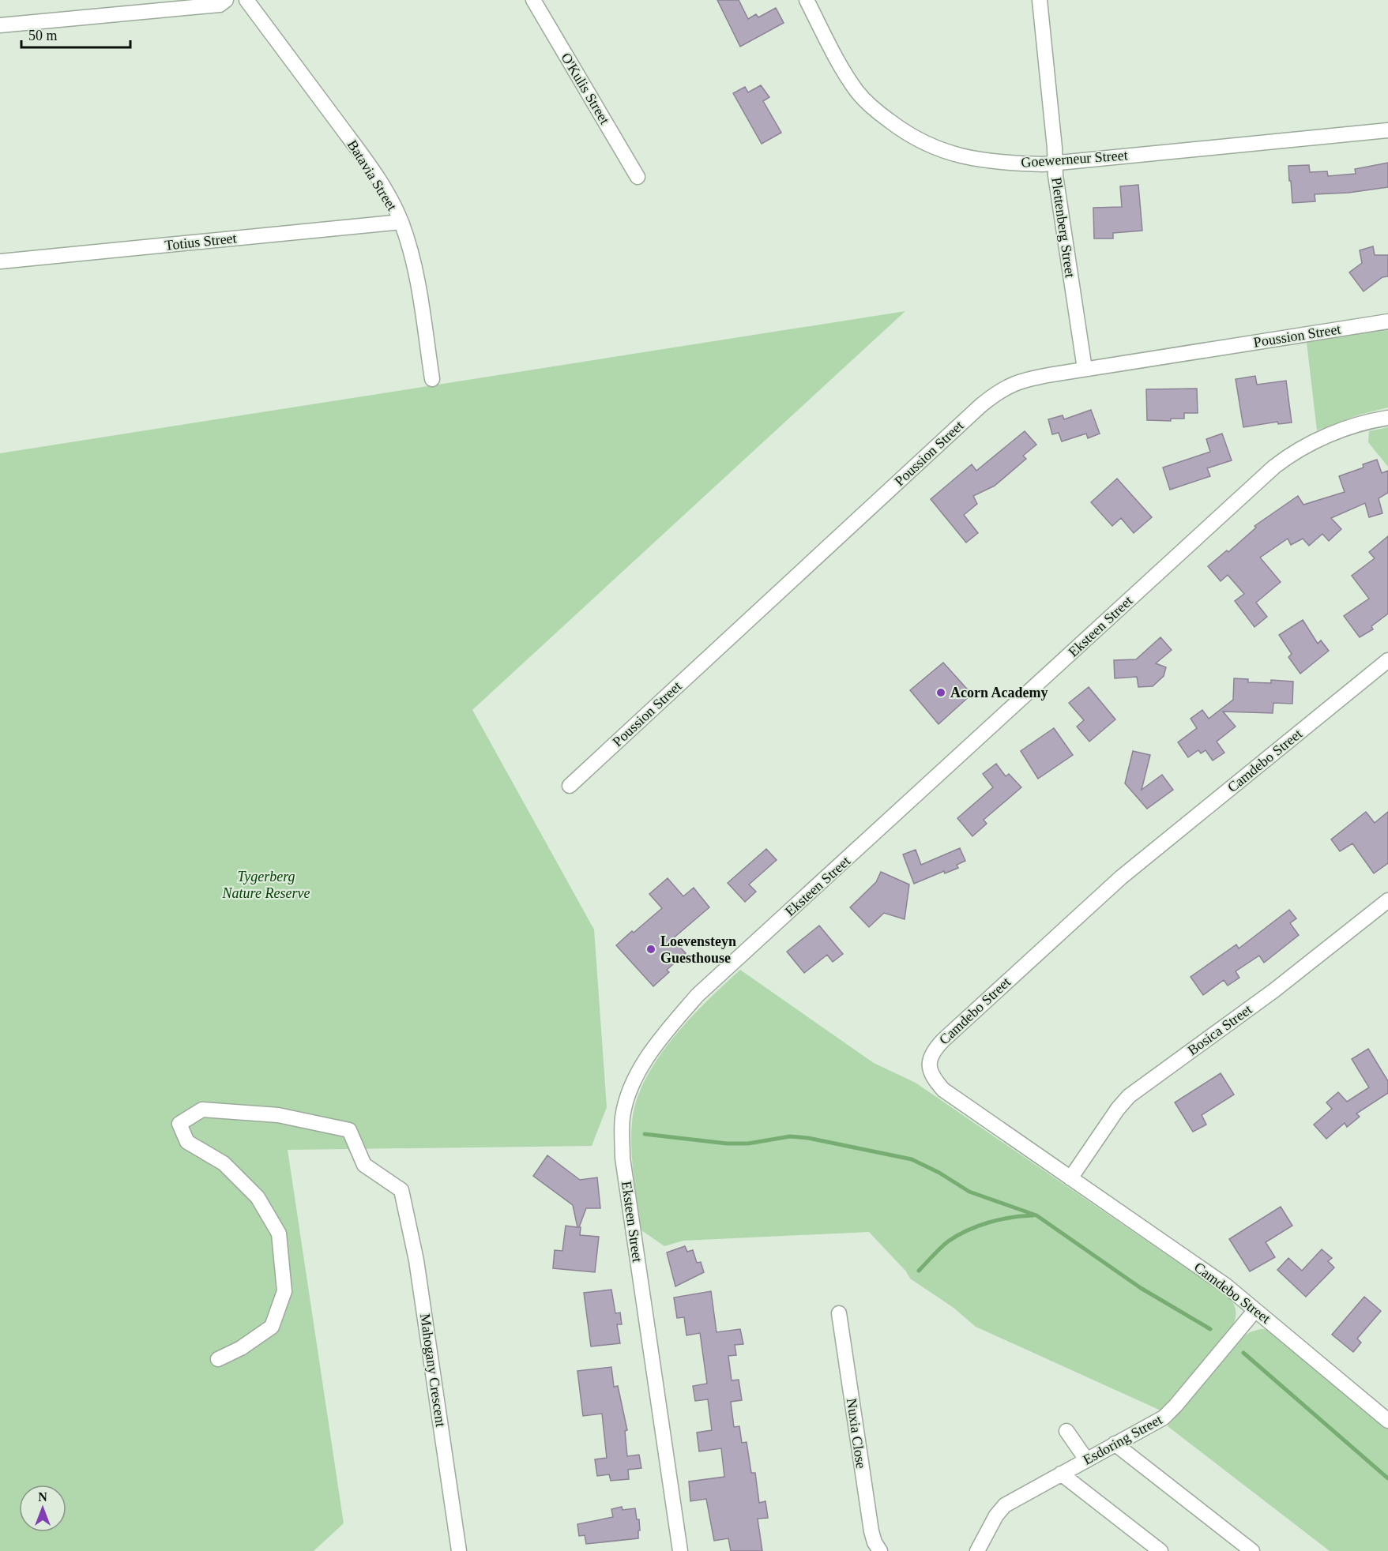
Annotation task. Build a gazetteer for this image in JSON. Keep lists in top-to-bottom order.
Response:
{
  "streets": {
    "street": [
      "O'Kulis Street",
      "Goewerneur Street",
      "Batavia Street",
      "Plettenberg Street",
      "Totius Street",
      "Poussion Street",
      "Eksteen Street",
      "Camdebo Street",
      "Bosica Street",
      "Mahogany Crescent",
      "Nuxia Close",
      "Esdoring Street"
    ]
  },
  "crossings": [
    ["Goewerneur Street", "Plettenberg Street"],
    ["Batavia Street", "Totius Street"],
    ["Plettenberg Street", "Poussion Street"],
    ["Camdebo Street", "Bosica Street"],
    ["Camdebo Street", "Esdoring Street"]
  ],
  "parks": ["Tygerberg Nature Reserve"],
  "places": ["Acorn Academy", "Loevensteyn Guesthouse"],
  "scale_bar": "50 m",
  "north": "top"
}
